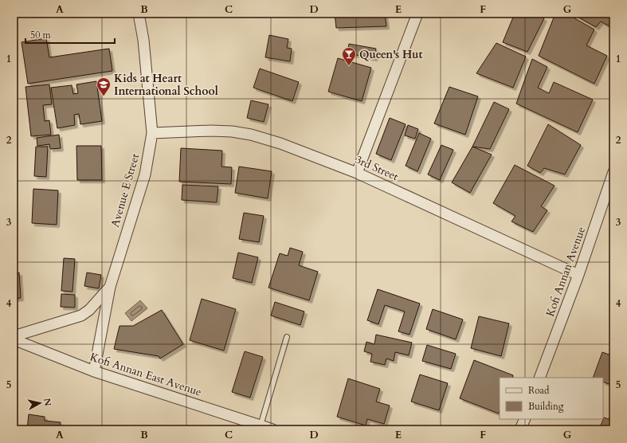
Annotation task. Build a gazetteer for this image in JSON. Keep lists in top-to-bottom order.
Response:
{
  "streets": {
    "street": [
      "3rd Street",
      "Avenue E Street",
      "Kofi Annan Avenue",
      "Kofi Annan East Avenue"
    ]
  },
  "crossings": [
    ["3rd Street", "Avenue E Street"],
    ["3rd Street", "Kofi Annan Avenue"],
    ["Avenue E Street", "Kofi Annan East Avenue"]
  ],
  "places": {
    "bar": ["Queen's Hut"],
    "school or university": ["Kids at Heart International School"]
  },
  "legend": ["Road", "Building"],
  "scale_bar": "50 m",
  "north": "right",
  "grid": {
    "columns": [
      "A",
      "B",
      "C",
      "D",
      "E",
      "F",
      "G"
    ],
    "rows": [
      "1",
      "2",
      "3",
      "4",
      "5"
    ]
  }
}
